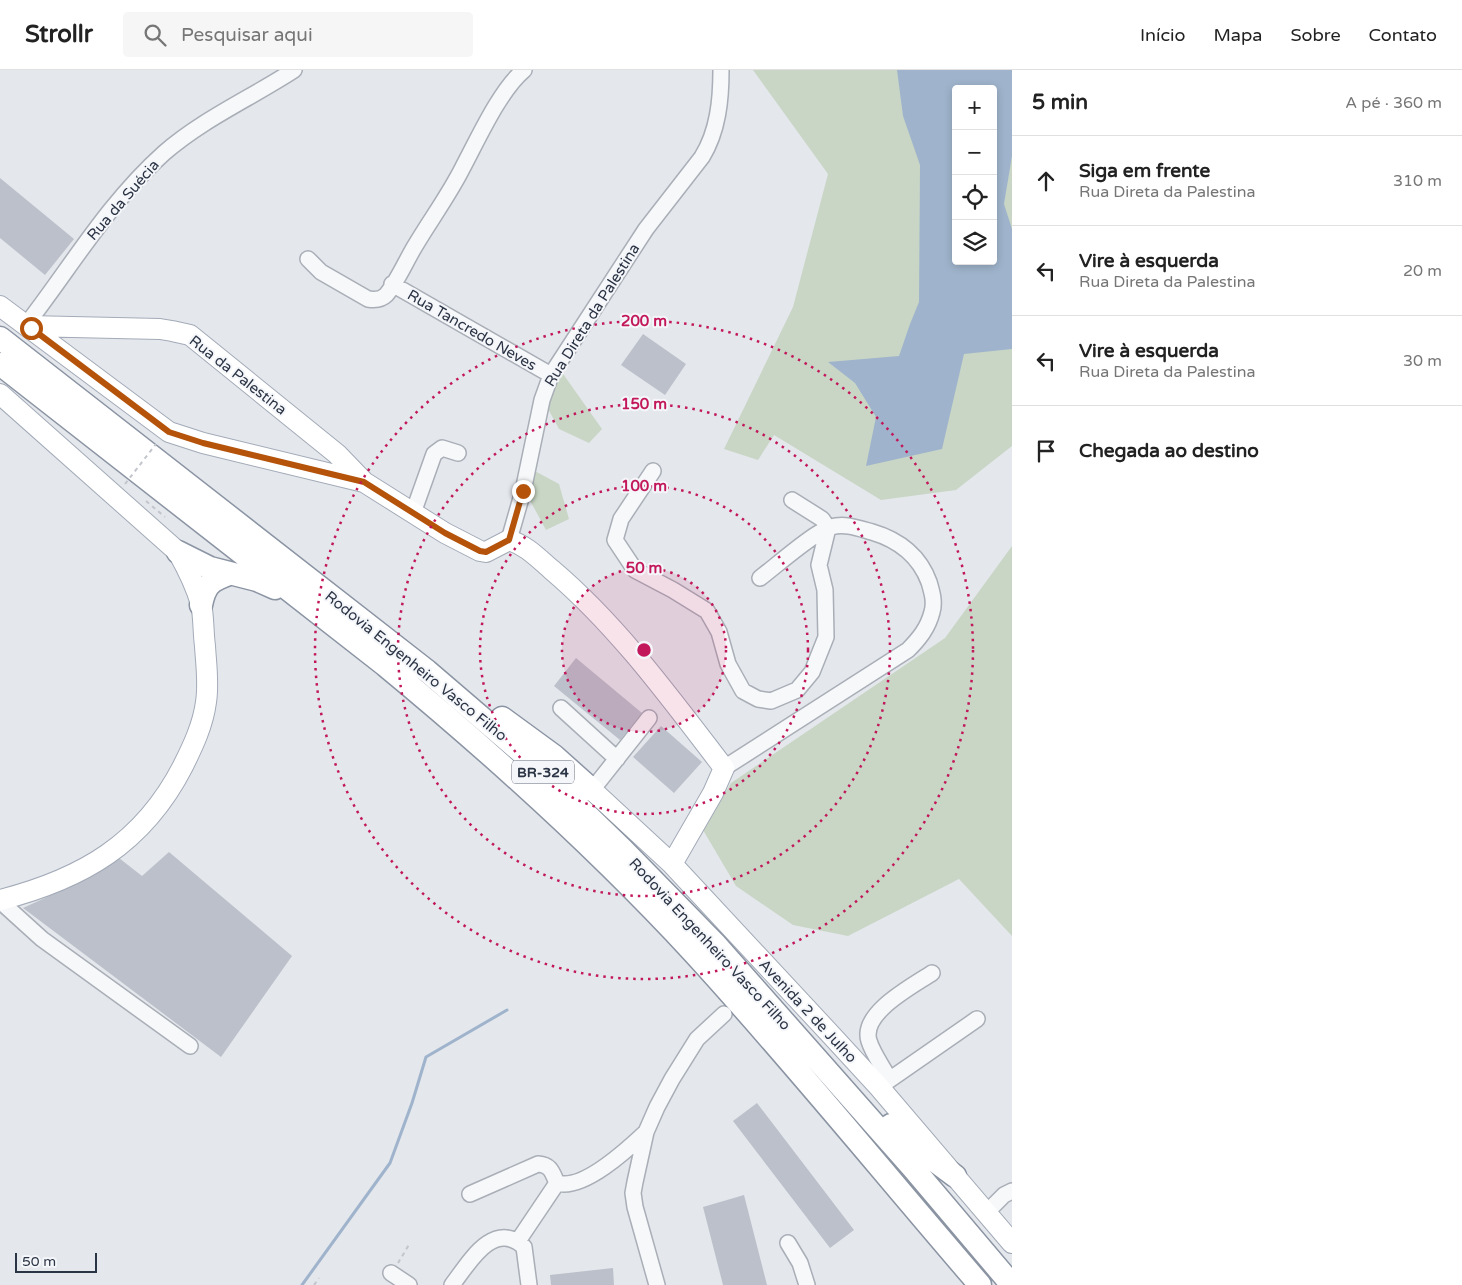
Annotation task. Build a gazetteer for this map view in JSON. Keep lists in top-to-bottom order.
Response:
{
  "streets": {
    "highway": ["Rodovia Engenheiro Vasco Filho", "BR-324"],
    "main road": ["Rua da Palestina", "Avenida 2 de Julho"],
    "street": ["Rua da Suécia", "Rua Direta da Palestina", "Rua Tancredo Neves"]
  },
  "crossings": [
    ["Rua da Suécia", "Rua da Palestina"],
    ["Rua Direta da Palestina", "Rua Tancredo Neves"]
  ],
  "scale_bar": "50 m",
  "page": {
    "header": "Strollr",
    "search": "Pesquisar aqui",
    "nav": [
      "Início",
      "Mapa",
      "Sobre",
      "Contato"
    ],
    "heading": ["5 min", "A pé · 360 m"],
    "map_buttons": ["+", "−"],
    "list": [
      ["Siga em frente", "Rua Direta da Palestina", "310 m"],
      ["Vire à esquerda", "Rua Direta da Palestina", "20 m"],
      ["Vire à esquerda", "Rua Direta da Palestina", "30 m"],
      "Chegada ao destino"
    ],
    "scale": "50 m"
  },
  "rings": [
    "200 m",
    "150 m",
    "100 m",
    "50 m"
  ]
}
